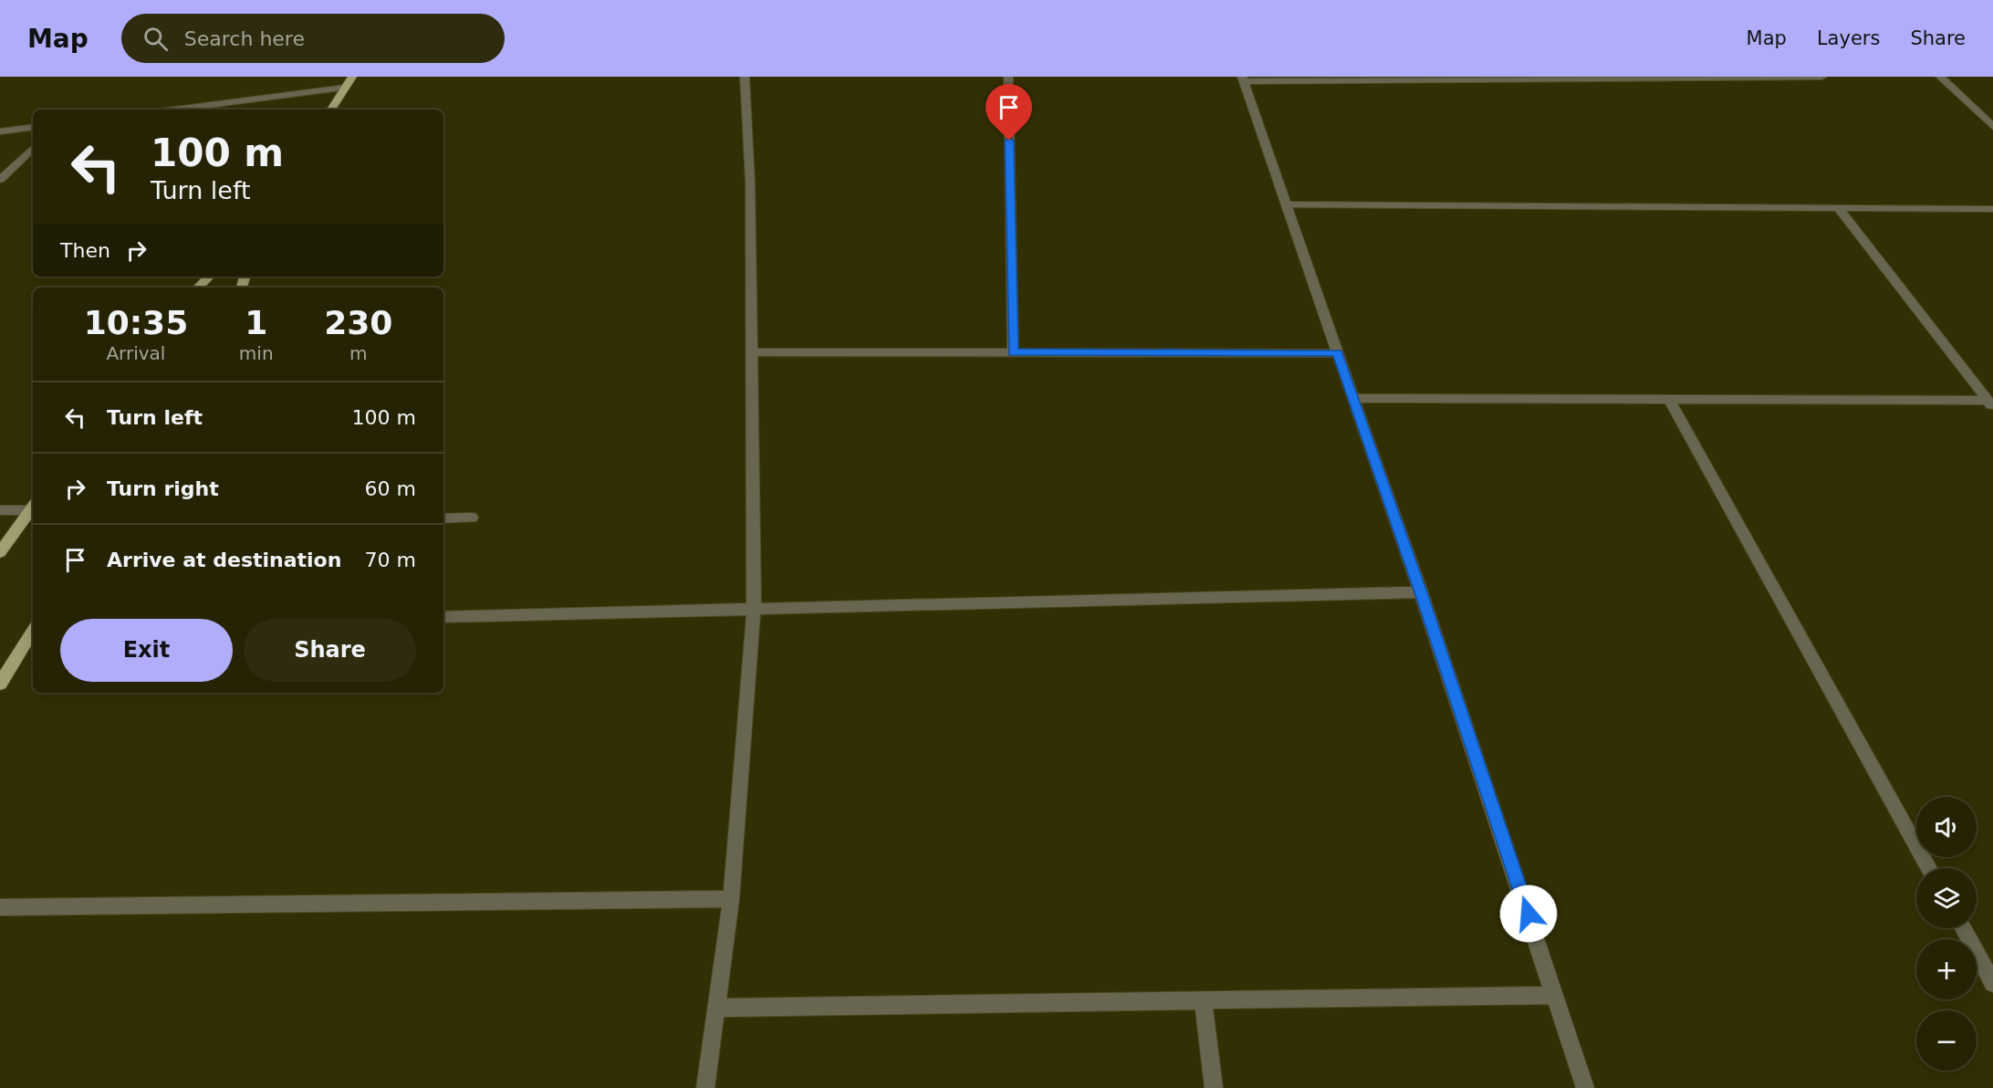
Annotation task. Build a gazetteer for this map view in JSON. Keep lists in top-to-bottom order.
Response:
{
  "page": {
    "header": "Map",
    "search": "Search here",
    "nav": ["Map", "Layers", "Share"],
    "turn": ["100 m", "Turn left"],
    "then": "Then",
    "eta": [
      "10:35",
      "Arrival",
      "1",
      "min",
      "230",
      "m"
    ],
    "list": [
      {
        "name": "Turn left",
        "value": "100 m"
      },
      {
        "name": "Turn right",
        "value": "60 m"
      },
      {
        "name": "Arrive at destination",
        "value": "70 m"
      }
    ],
    "buttons": ["Exit", "Share"],
    "map_buttons": ["+", "−"]
  }
}
